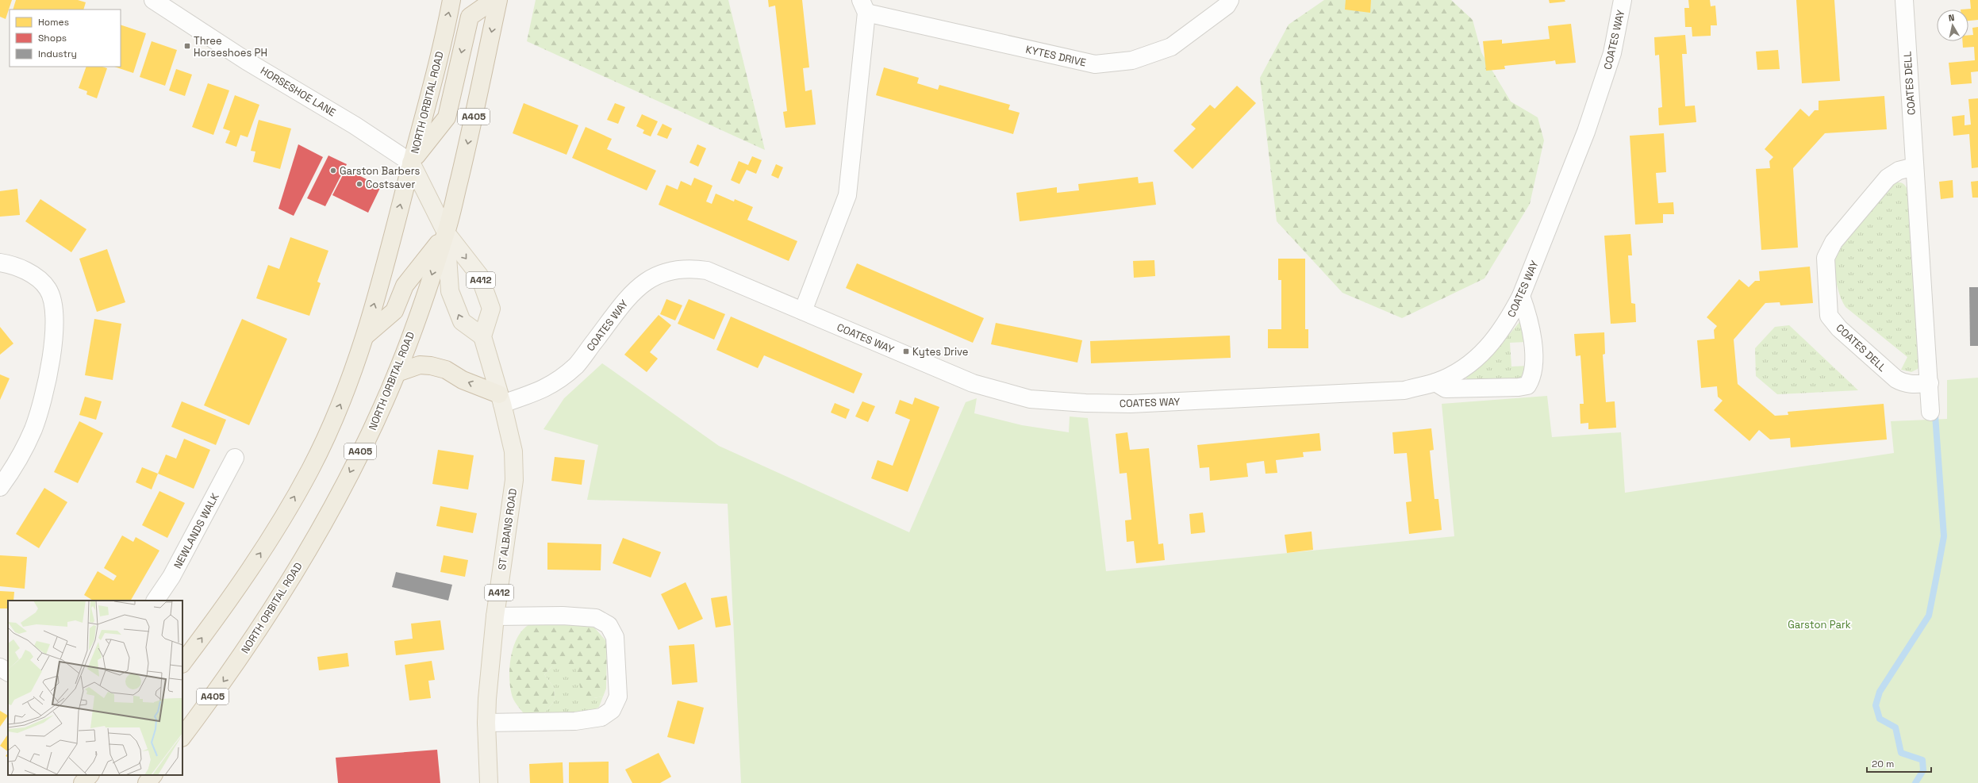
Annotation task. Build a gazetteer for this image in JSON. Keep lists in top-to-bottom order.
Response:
{
  "streets": {
    "highway": ["NORTH ORBITAL ROAD", "A405"],
    "main road": ["A412", "ST ALBANS ROAD"],
    "street": [
      "COATES WAY",
      "KYTES DRIVE",
      "COATES DELL",
      "HORSESHOE LANE",
      "NEWLANDS WALK"
    ]
  },
  "crossings": [
    ["COATES WAY", "KYTES DRIVE"],
    ["COATES WAY", "ST ALBANS ROAD"],
    ["HORSESHOE LANE", "NORTH ORBITAL ROAD"],
    ["HORSESHOE LANE", "A412"],
    ["NORTH ORBITAL ROAD", "A412"],
    ["A412", "ST ALBANS ROAD"]
  ],
  "parks": ["Garston Park"],
  "places": {
    "transit": ["Three Horseshoes PH", "Kytes Drive"],
    "other": ["Garston Barbers", "Costsaver"]
  },
  "legend": ["Homes", "Shops", "Industry"],
  "scale_bar": "20 m",
  "north": "top"
}
